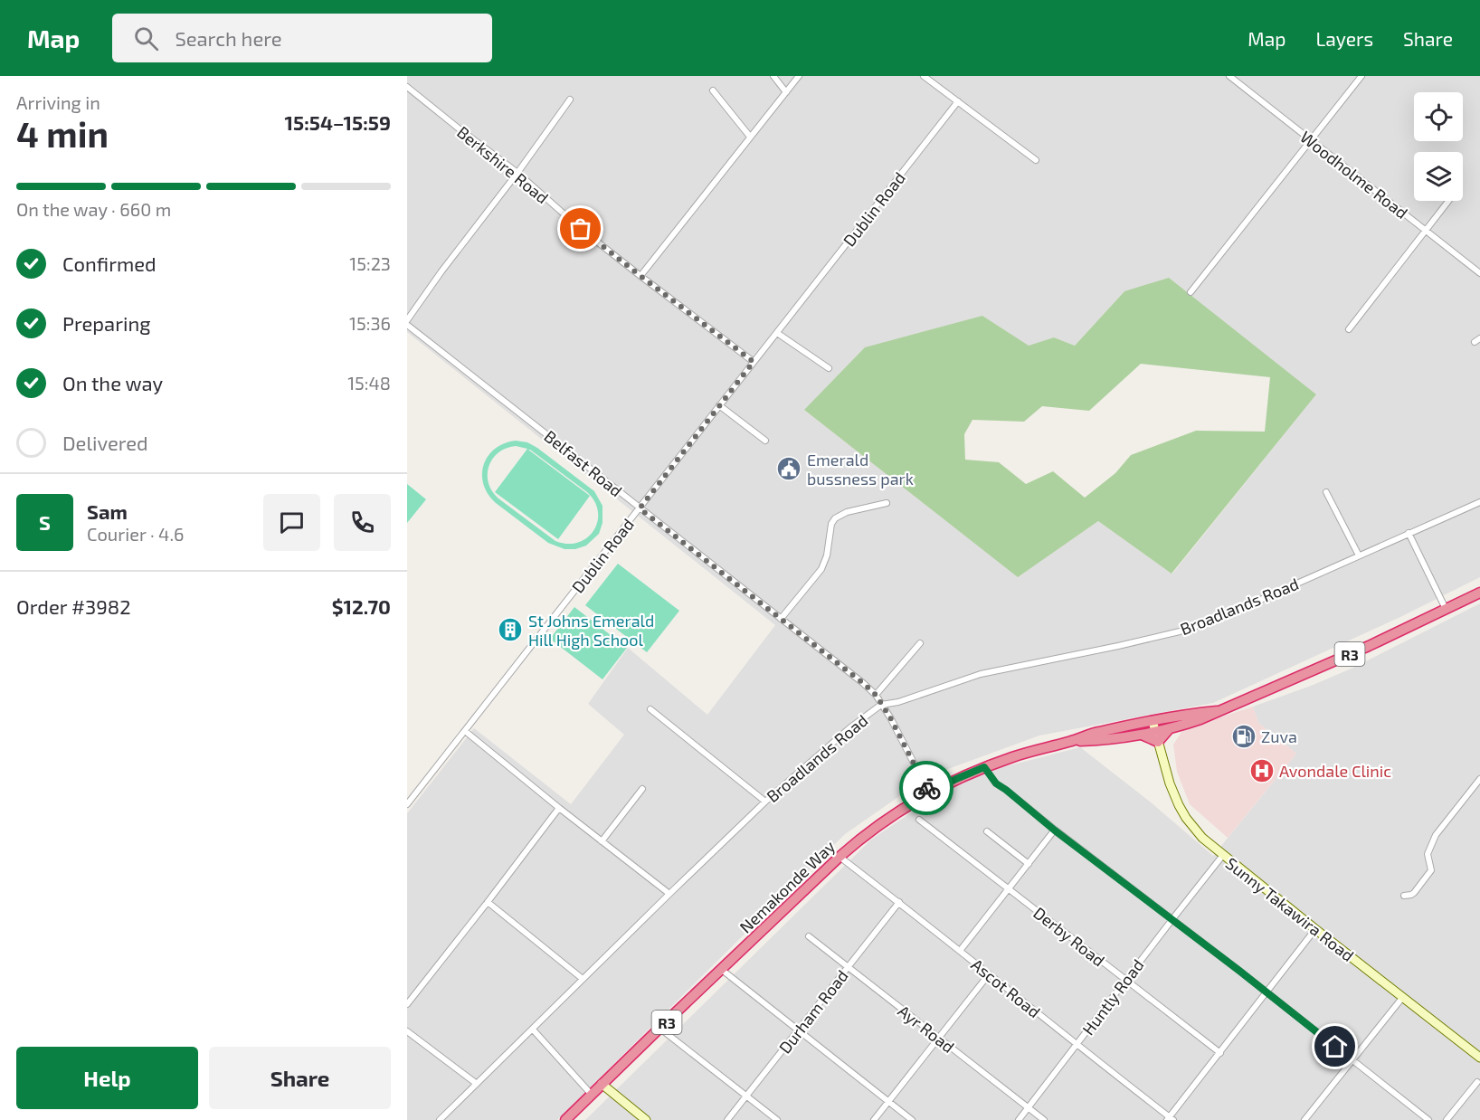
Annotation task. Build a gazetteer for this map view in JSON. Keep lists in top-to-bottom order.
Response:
{
  "streets": {
    "highway": ["R3", "Nemakonde Way"],
    "main road": ["Sunny Takawira Road"],
    "street": [
      "Berkshire Road",
      "Woodholme Road",
      "Dublin Road",
      "Belfast Road",
      "Broadlands Road",
      "Derby Road",
      "Ascot Road",
      "Huntly Road",
      "Durham Road",
      "Ayr Road"
    ]
  },
  "crossings": [
    ["Berkshire Road", "Dublin Road"],
    ["Dublin Road", "Belfast Road"],
    ["Belfast Road", "Broadlands Road"],
    ["Belfast Road", "Nemakonde Way"],
    ["Nemakonde Way", "Sunny Takawira Road"],
    ["Nemakonde Way", "Ascot Road"],
    ["Sunny Takawira Road", "Huntly Road"],
    ["Derby Road", "Huntly Road"],
    ["Ascot Road", "Huntly Road"],
    ["Ascot Road", "Durham Road"],
    ["Huntly Road", "Ayr Road"],
    ["Durham Road", "Ayr Road"]
  ],
  "places": {
    "public building": ["Emerald bussness park"],
    "building": ["St Johns Emerald Hill High School"],
    "fuel station": ["Zuva"],
    "hospital": ["Avondale Clinic"]
  },
  "page": {
    "header": "Map",
    "search": "Search here",
    "nav": ["Map", "Layers", "Share"],
    "heading": ["4 min", "Arriving in", "15:54–15:59"],
    "panel": [
      "Sam",
      "Courier · 4.6",
      "Order #3982",
      "$12.70"
    ],
    "bar": "On the way · 660 m",
    "list": [
      ["Confirmed", "15:23"],
      ["Preparing", "15:36"],
      ["On the way", "15:48"],
      "Delivered"
    ],
    "round": "S",
    "buttons": ["Help", "Share"]
  }
}
